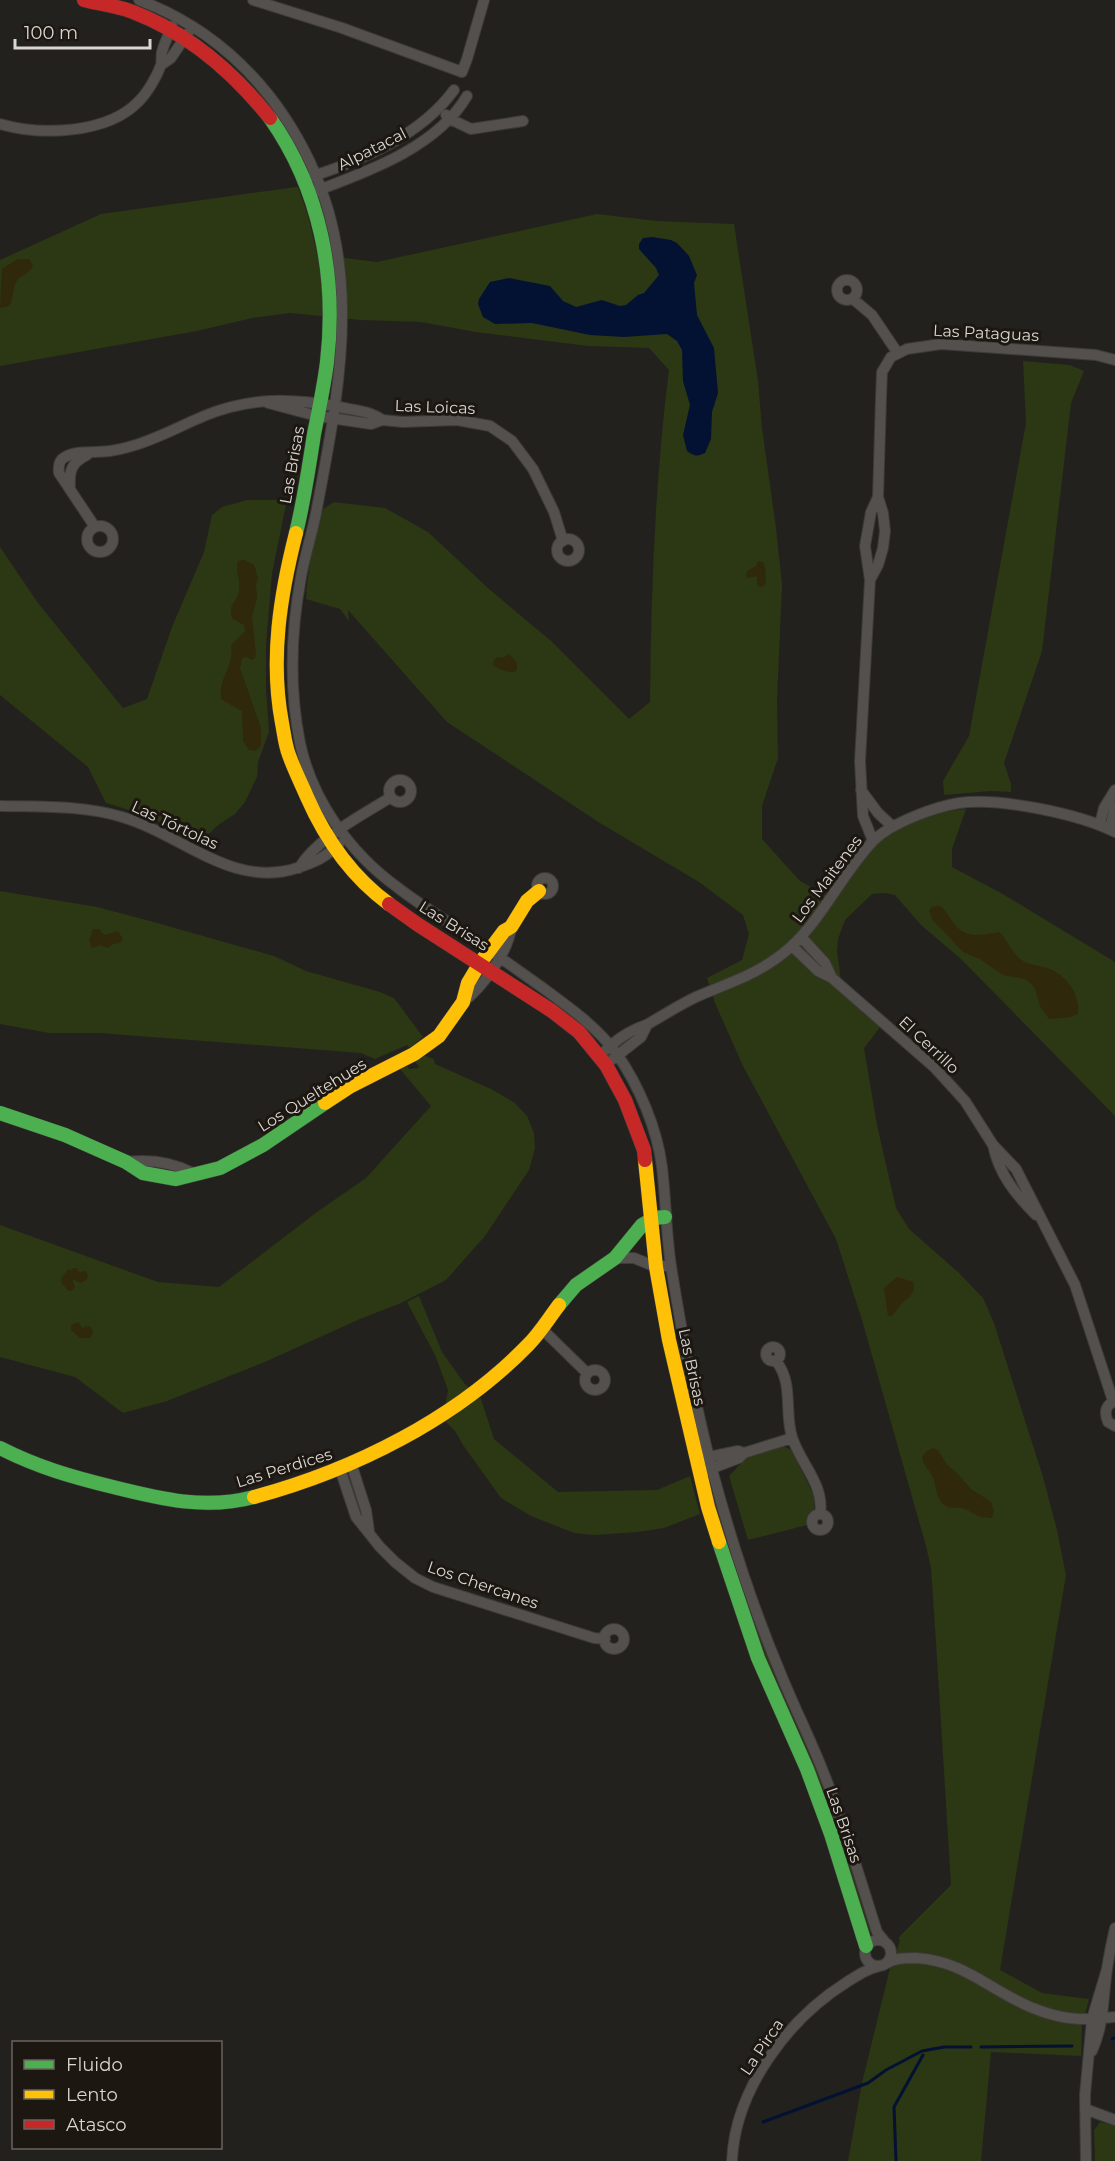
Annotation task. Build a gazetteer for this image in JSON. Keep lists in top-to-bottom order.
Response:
{
  "streets": {
    "street": [
      "Alpatacal",
      "Las Pataguas",
      "Las Loicas",
      "Las Brisas",
      "Las Tórtolas",
      "Los Maitenes",
      "El Cerrillo",
      "Los Queltehues",
      "Las Perdices",
      "Los Chercanes",
      "La Pirca"
    ]
  },
  "crossings": [
    ["Alpatacal", "Las Brisas"],
    ["Las Loicas", "Las Brisas"],
    ["Las Brisas", "Las Tórtolas"],
    ["Las Brisas", "Los Maitenes"],
    ["Las Brisas", "Los Queltehues"],
    ["Las Brisas", "Las Perdices"],
    ["Las Brisas", "La Pirca"],
    ["Los Maitenes", "El Cerrillo"],
    ["Las Perdices", "Los Chercanes"]
  ],
  "legend": ["Fluido", "Lento", "Atasco"],
  "scale_bar": "100 m"
}
